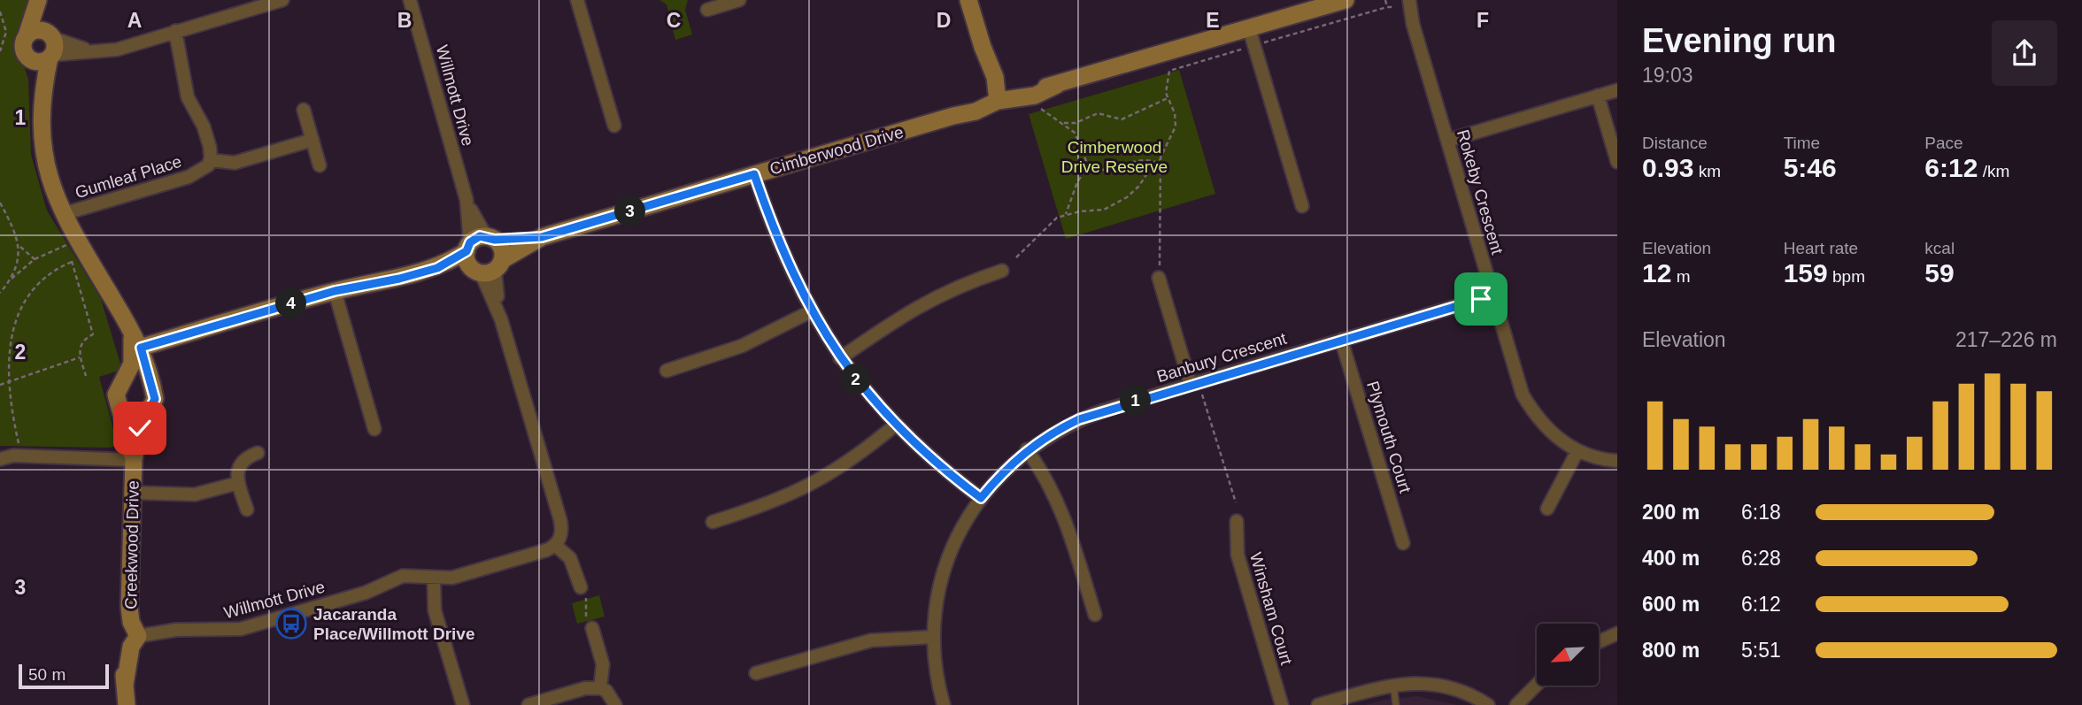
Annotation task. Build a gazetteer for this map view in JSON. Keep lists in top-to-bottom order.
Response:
{
  "streets": {
    "street": [
      "Willmott Drive",
      "Cimberwood Drive",
      "Gumleaf Place",
      "Rokeby Crescent",
      "Banbury Crescent",
      "Plymouth Court",
      "Creekwood Drive",
      "Winsham Court"
    ]
  },
  "crossings": [
    ["Willmott Drive", "Cimberwood Drive"],
    ["Willmott Drive", "Creekwood Drive"],
    ["Cimberwood Drive", "Creekwood Drive"],
    ["Gumleaf Place", "Creekwood Drive"],
    ["Rokeby Crescent", "Banbury Crescent"],
    ["Banbury Crescent", "Plymouth Court"]
  ],
  "parks": ["Cimberwood Drive Reserve"],
  "places": {
    "bus stop": ["Jacaranda Place/Willmott Drive"]
  },
  "scale_bar": "50 m",
  "north": "bottom left",
  "page": {
    "heading": ["Evening run", "19:03"],
    "stats": [
      ["Distance", "0.93 km"],
      ["Time", "5:46"],
      ["Pace", "6:12 /km"],
      ["Elevation", "12 m"],
      ["Heart rate", "159 bpm"],
      ["kcal", "59"]
    ],
    "pins": [
      "3",
      "4",
      "2",
      "1"
    ],
    "chart": ["Elevation", "217–226 m"],
    "list": [
      {
        "name": "200 m",
        "note": "6:18"
      },
      {
        "name": "400 m",
        "note": "6:28"
      },
      {
        "name": "600 m",
        "note": "6:12"
      },
      {
        "name": "800 m",
        "note": "5:51"
      }
    ],
    "scale": "50 m"
  },
  "grid": {
    "columns": [
      "A",
      "B",
      "C",
      "D",
      "E",
      "F"
    ],
    "rows": ["1", "2", "3"]
  }
}
